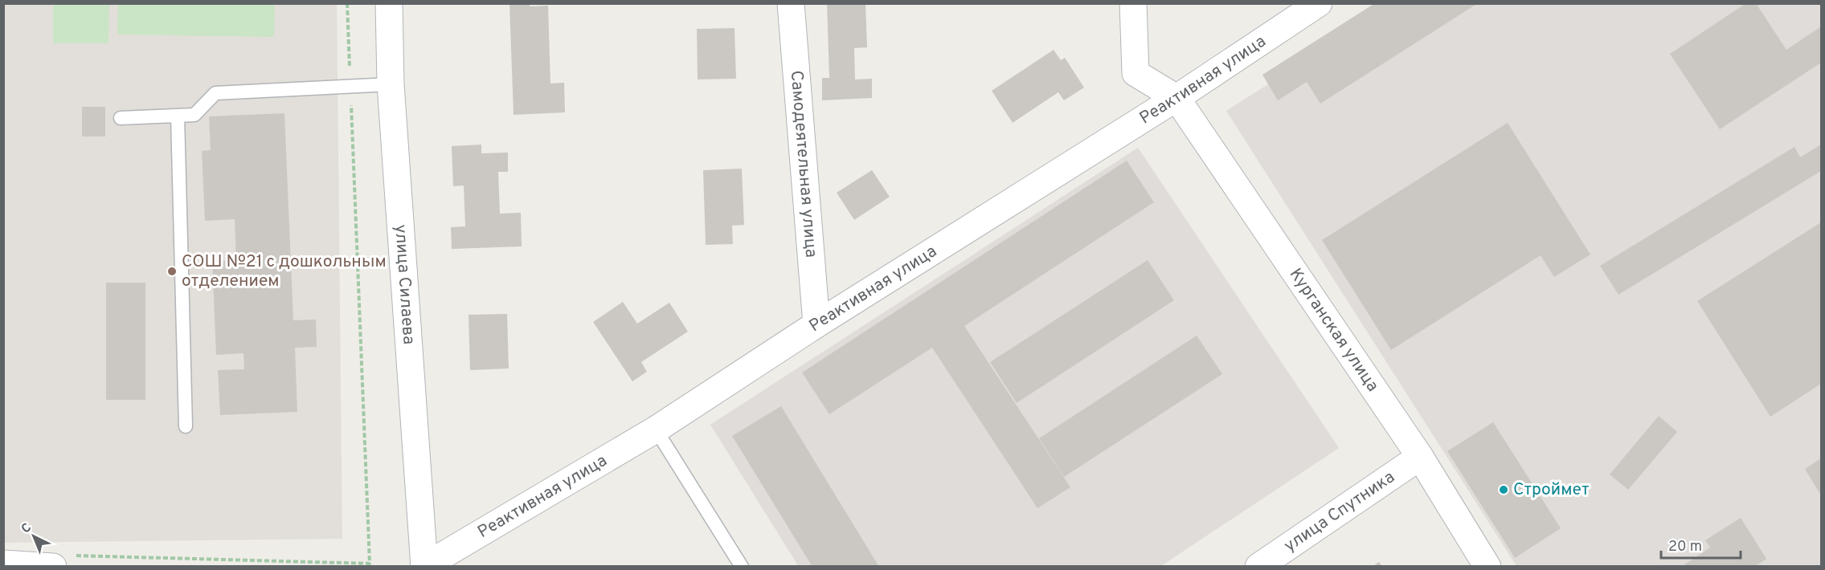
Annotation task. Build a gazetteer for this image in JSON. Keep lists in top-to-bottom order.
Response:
{
  "streets": {
    "street": [
      "Реактивная улица",
      "Самодеятельная улица",
      "улица Силаева",
      "Курганская улица",
      "улица Спутника"
    ]
  },
  "crossings": [
    ["Реактивная улица", "Самодеятельная улица"],
    ["Реактивная улица", "улица Силаева"],
    ["Реактивная улица", "Курганская улица"],
    ["Курганская улица", "улица Спутника"]
  ],
  "places": ["СОШ №21 с дошкольным отделением", "Строймет"],
  "scale_bar": "20 m",
  "north": "top left"
}
